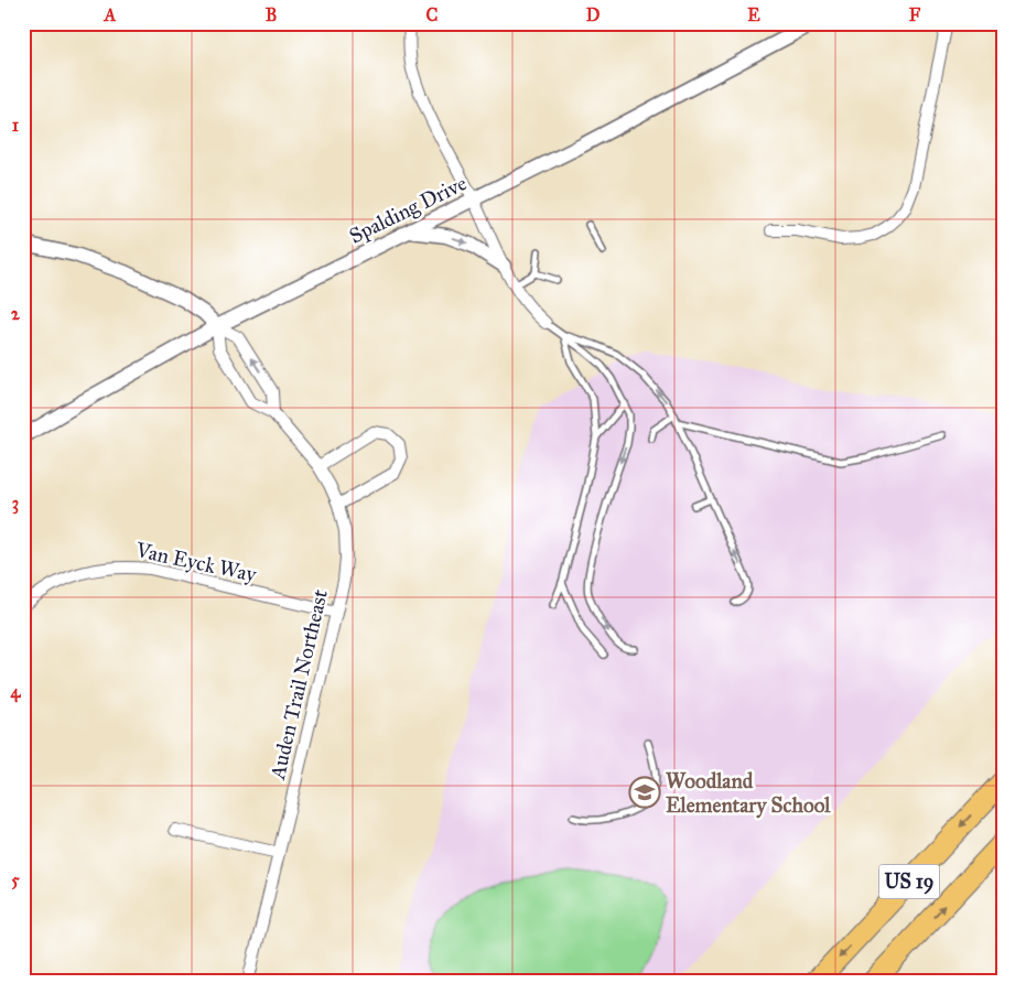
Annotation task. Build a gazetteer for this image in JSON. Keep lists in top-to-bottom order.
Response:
{
  "streets": {
    "highway": ["US 19"],
    "street": ["Spalding Drive", "Van Eyck Way", "Auden Trail Northeast"]
  },
  "crossings": [
    ["Spalding Drive", "Auden Trail Northeast"],
    ["Van Eyck Way", "Auden Trail Northeast"]
  ],
  "places": {
    "school or university": ["Woodland Elementary School"]
  },
  "grid": {
    "columns": [
      "A",
      "B",
      "C",
      "D",
      "E",
      "F"
    ],
    "rows": [
      "1",
      "2",
      "3",
      "4",
      "5"
    ]
  }
}
